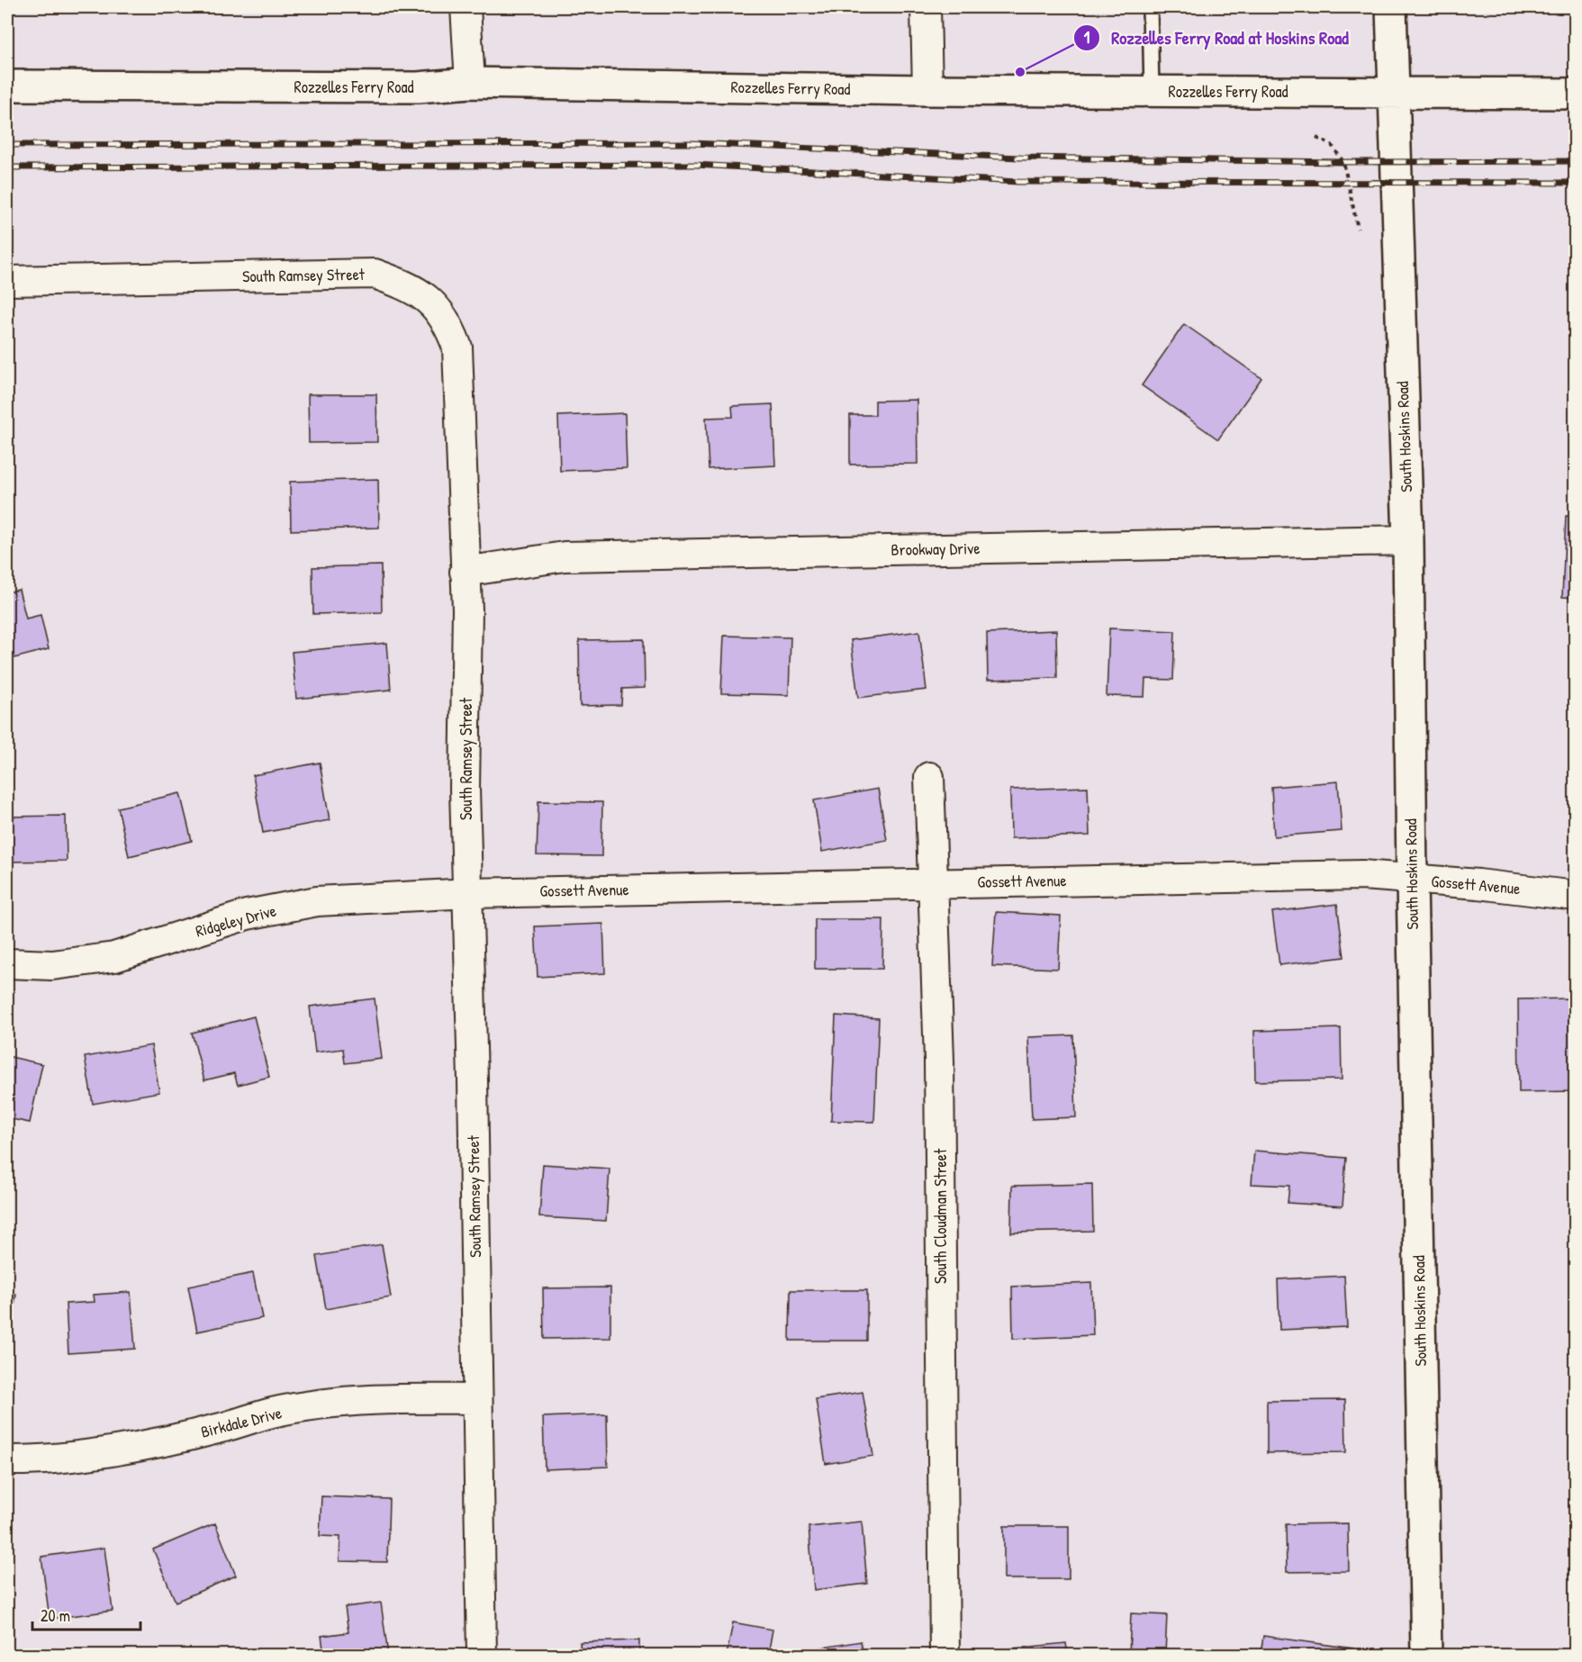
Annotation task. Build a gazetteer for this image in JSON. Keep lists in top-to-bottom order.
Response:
{
  "streets": {
    "street": [
      "Rozzelles Ferry Road",
      "South Ramsey Street",
      "South Hoskins Road",
      "Brookway Drive",
      "Gossett Avenue",
      "Ridgeley Drive",
      "South Cloudman Street",
      "Birkdale Drive"
    ]
  },
  "crossings": [
    ["Rozzelles Ferry Road", "South Hoskins Road"],
    ["South Ramsey Street", "Brookway Drive"],
    ["South Ramsey Street", "Gossett Avenue"],
    ["South Ramsey Street", "Ridgeley Drive"],
    ["South Ramsey Street", "Birkdale Drive"],
    ["South Hoskins Road", "Brookway Drive"],
    ["South Hoskins Road", "Gossett Avenue"],
    ["Gossett Avenue", "Ridgeley Drive"],
    ["Gossett Avenue", "South Cloudman Street"]
  ],
  "places": ["Rozzelles Ferry Road at Hoskins Road"],
  "scale_bar": "20 m"
}
